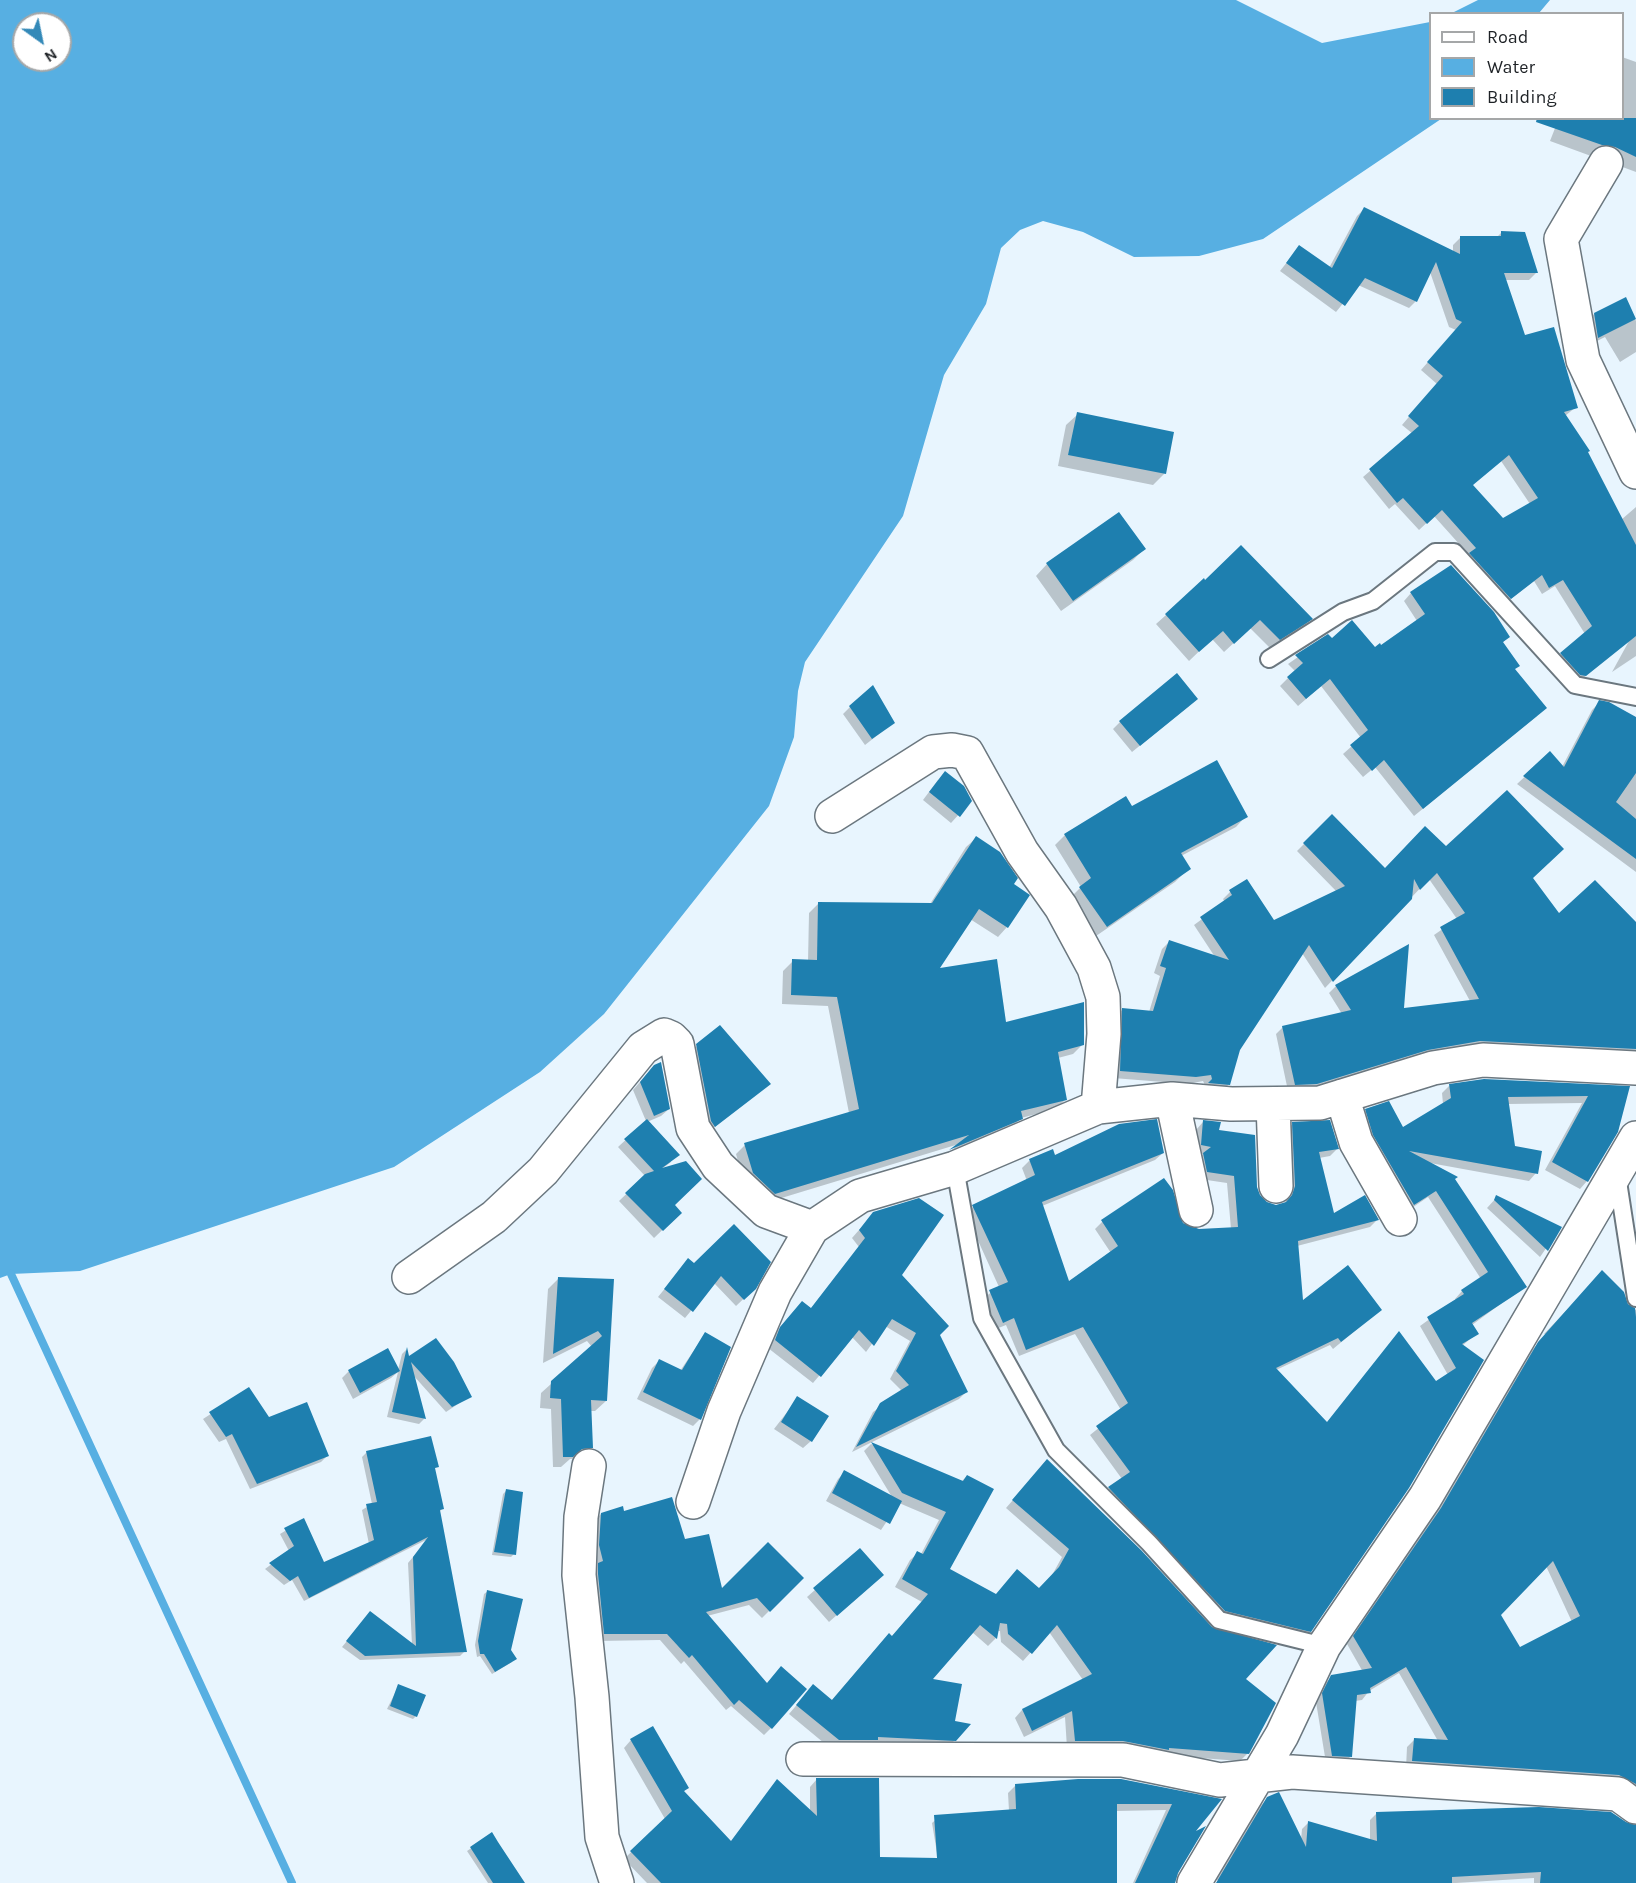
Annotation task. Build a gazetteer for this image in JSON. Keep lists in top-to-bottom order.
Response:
{
  "legend": ["Road", "Water", "Building"],
  "north": "bottom right"
}
